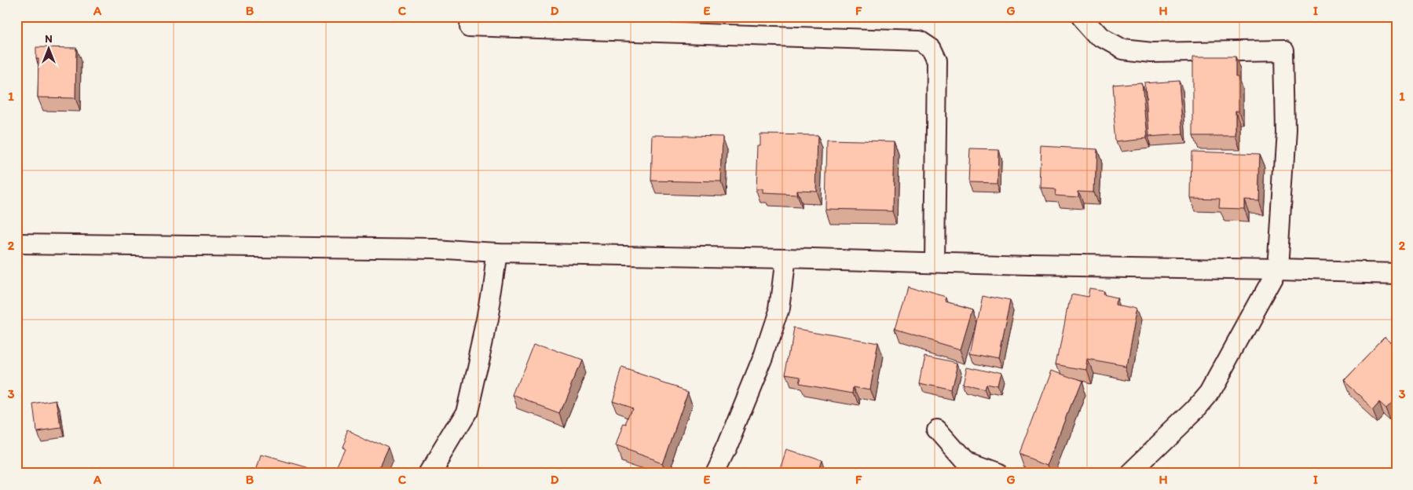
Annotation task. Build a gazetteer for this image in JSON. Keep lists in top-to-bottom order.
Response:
{
  "north": "top",
  "grid": {
    "columns": [
      "A",
      "B",
      "C",
      "D",
      "E",
      "F",
      "G",
      "H",
      "I"
    ],
    "rows": ["1", "2", "3"]
  }
}
